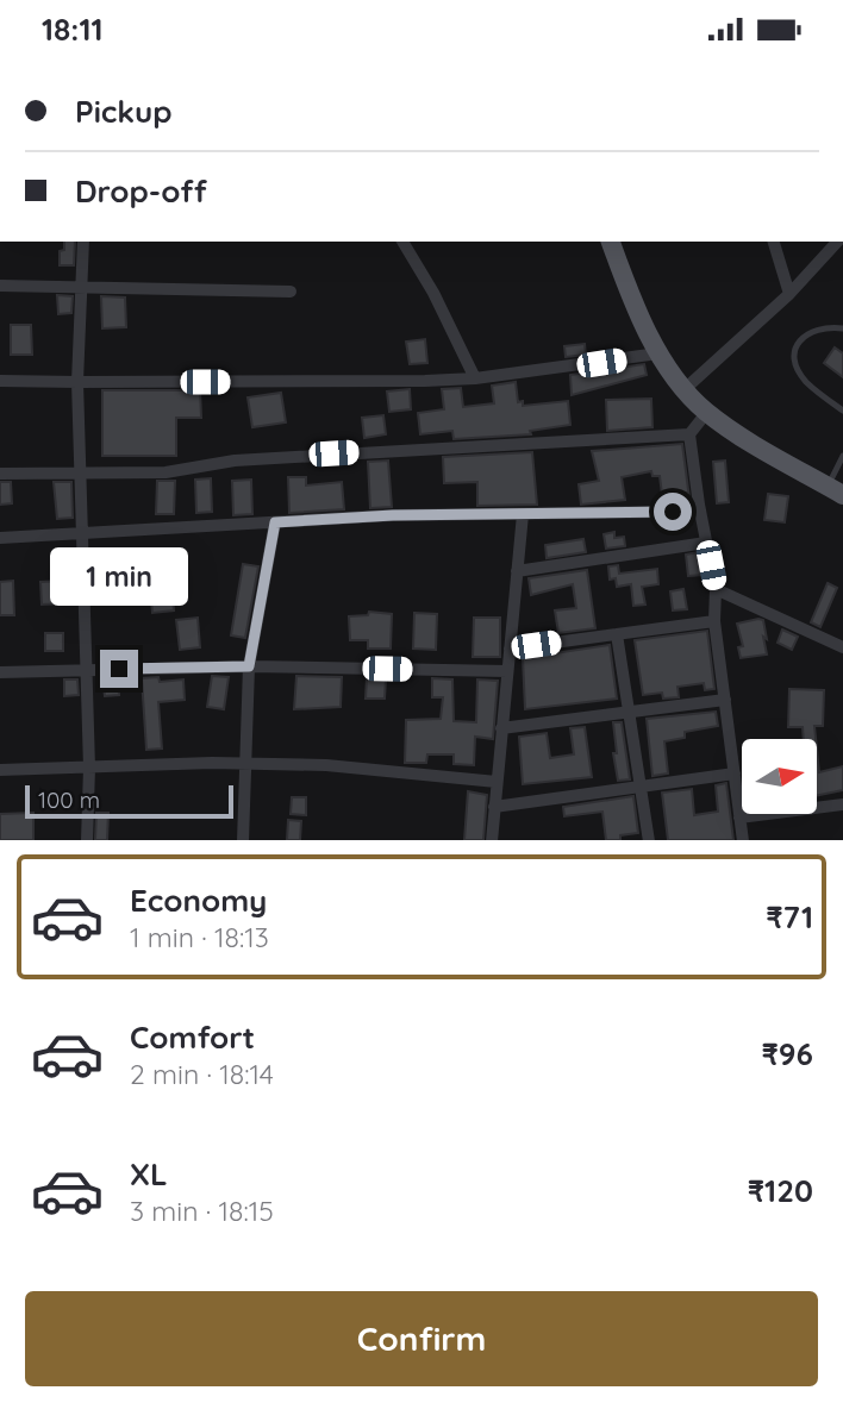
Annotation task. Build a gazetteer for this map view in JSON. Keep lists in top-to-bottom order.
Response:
{
  "scale_bar": "100 m",
  "north": "right",
  "page": {
    "status": "18:11",
    "banner": ["Pickup", "Drop-off"],
    "bubble": "1 min",
    "scale": "100 m",
    "list": [
      {
        "name": "Economy",
        "note": "1 min · 18:13",
        "value": "₹71"
      },
      {
        "name": "Comfort",
        "note": "2 min · 18:14",
        "value": "₹96"
      },
      {
        "name": "XL",
        "note": "3 min · 18:15",
        "value": "₹120"
      }
    ],
    "buttons": "Confirm"
  }
}
